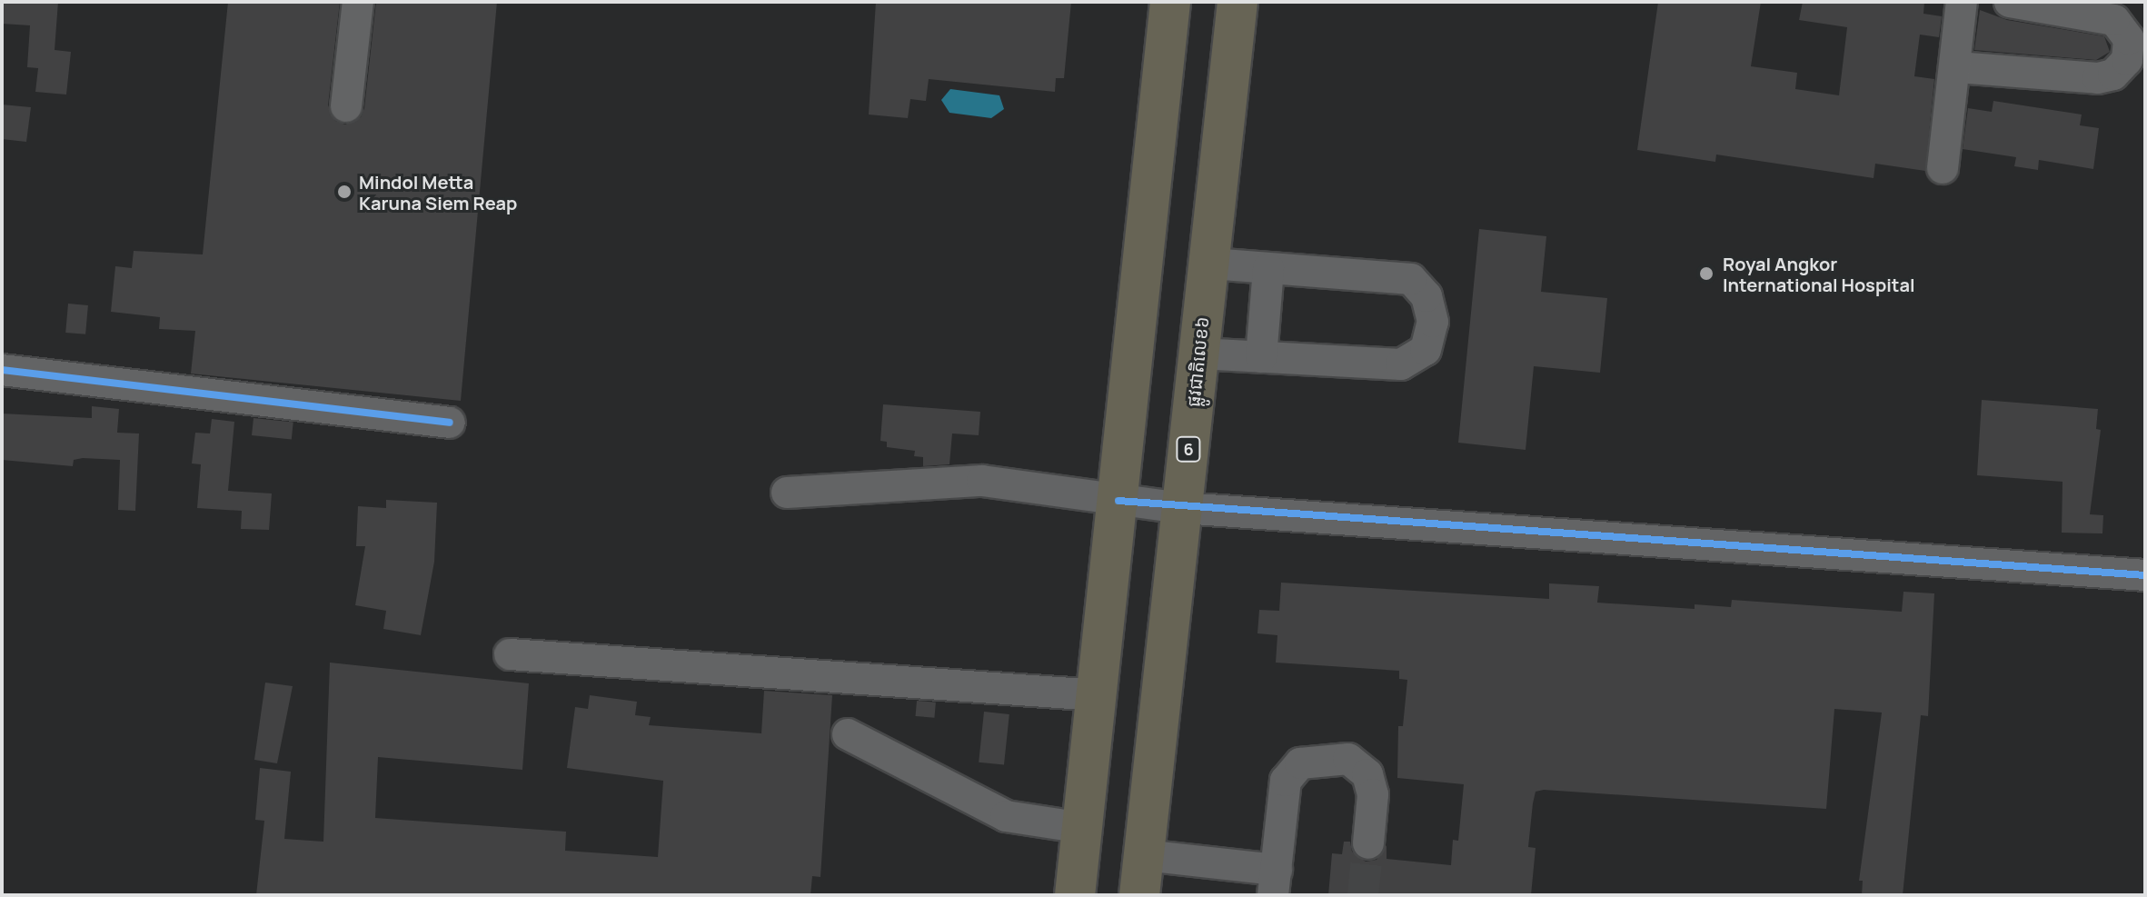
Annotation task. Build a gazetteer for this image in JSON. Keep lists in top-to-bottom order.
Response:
{
  "streets": {
    "highway": ["ផ្លូវជាតិលេខ៦", "6"]
  },
  "places": ["Mindol Metta Karuna Siem Reap", "Royal Angkor International Hospital"]
}
